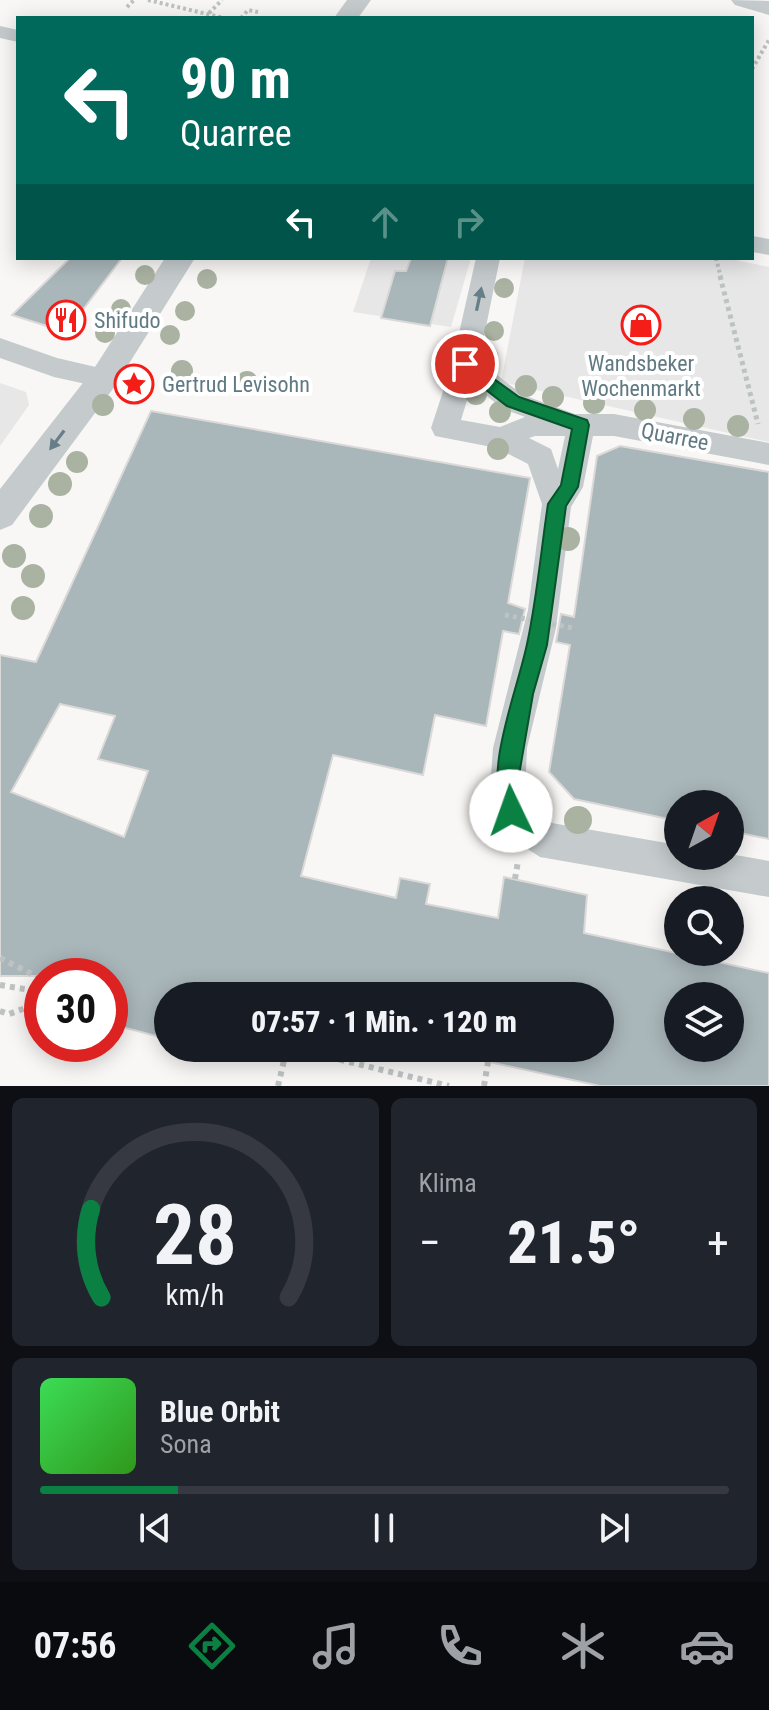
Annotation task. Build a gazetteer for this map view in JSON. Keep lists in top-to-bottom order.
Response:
{
  "streets": {
    "street": ["Quarree"]
  },
  "places": {
    "restaurant": ["Shifudo"],
    "shop": ["Wandsbeker Wochenmarkt"],
    "place": ["Gertrud Levisohn"]
  },
  "north": "top right",
  "page": {
    "turn": ["90 m", "Quarree"],
    "limit": "30",
    "trip": "07:57 · 1 Min. · 120 m",
    "tile": "Klima",
    "heat": ["−", "21.5°", "+"],
    "song": ["Blue Orbit", "Sona"],
    "tabs": "07:56",
    "gauge": ["28", "km/h"]
  }
}
